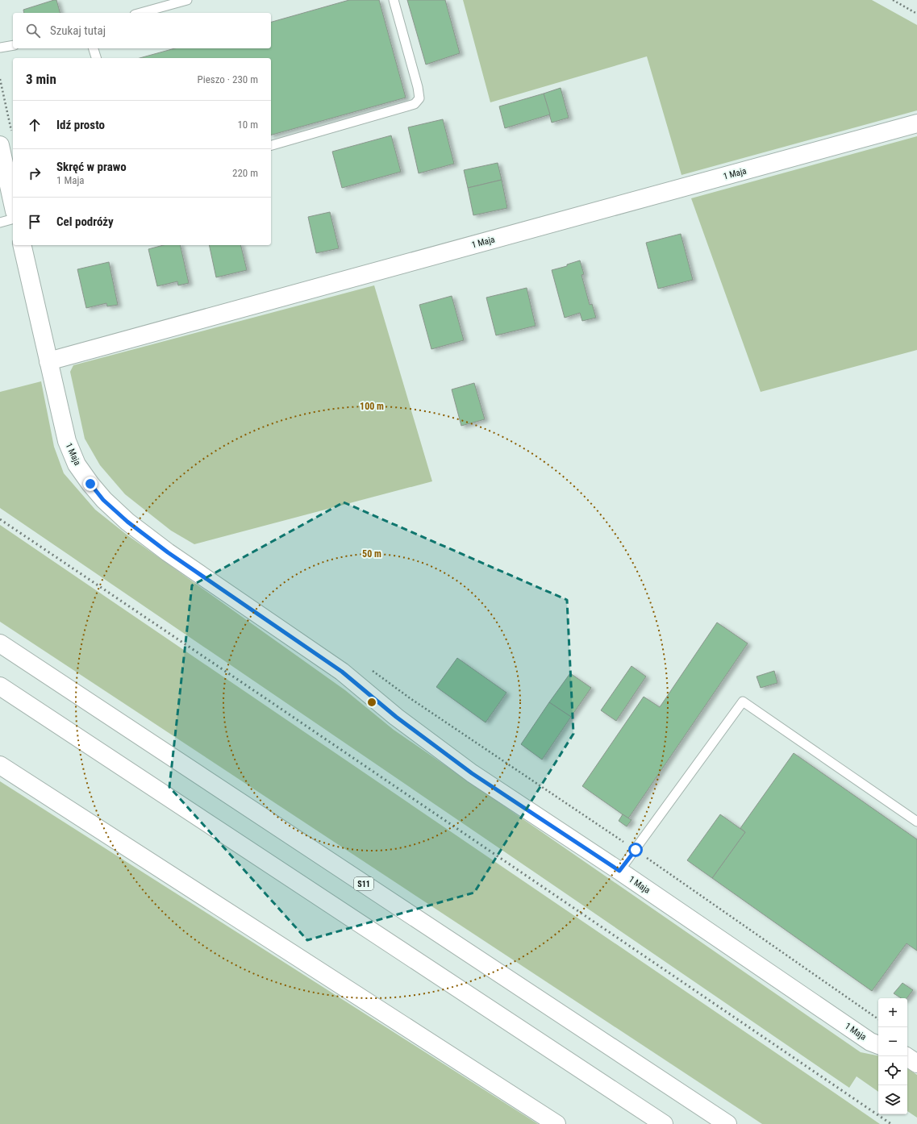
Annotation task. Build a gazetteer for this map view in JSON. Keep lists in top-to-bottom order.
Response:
{
  "streets": {
    "main road": ["1 Maja", "S11"]
  },
  "page": {
    "search": "Szukaj tutaj",
    "heading": ["3 min", "Pieszo · 230 m"],
    "list": [
      ["Idź prosto", "10 m"],
      ["Skręć w prawo", "1 Maja", "220 m"],
      "Cel podróży"
    ],
    "map_buttons": ["+", "−"]
  },
  "rings": ["100 m", "50 m"]
}
